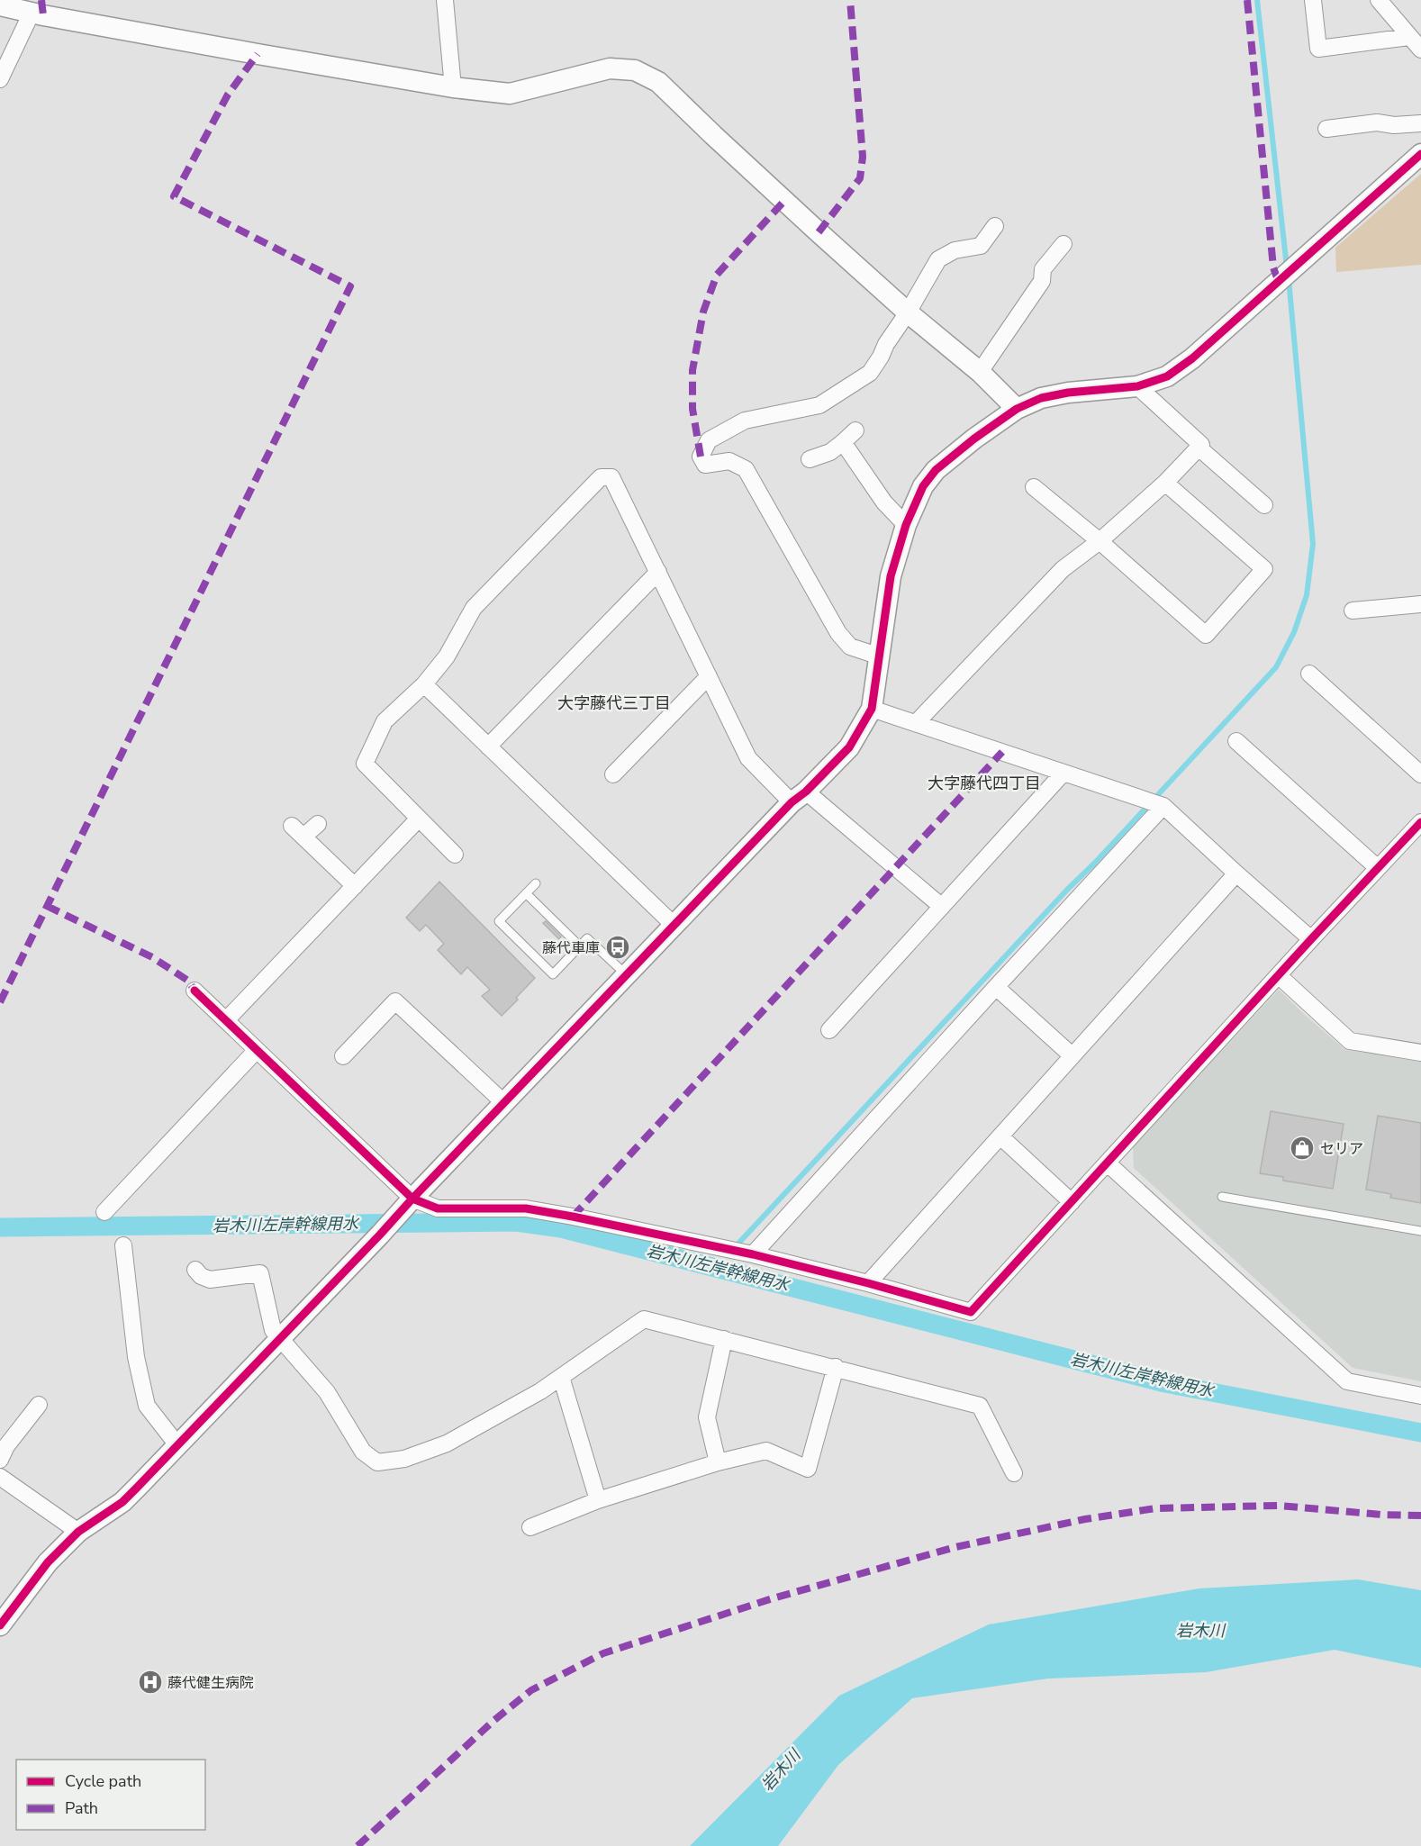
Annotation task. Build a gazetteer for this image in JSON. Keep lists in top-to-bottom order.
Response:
{
  "districts": ["大字藤代三丁目", "大字藤代四丁目"],
  "water": ["岩木川左岸幹線用水", "岩木川"],
  "places": {
    "bus stop": ["藤代車庫"],
    "shop": ["セリア"],
    "hospital": ["藤代健生病院"]
  },
  "legend": ["Cycle path", "Path"]
}
